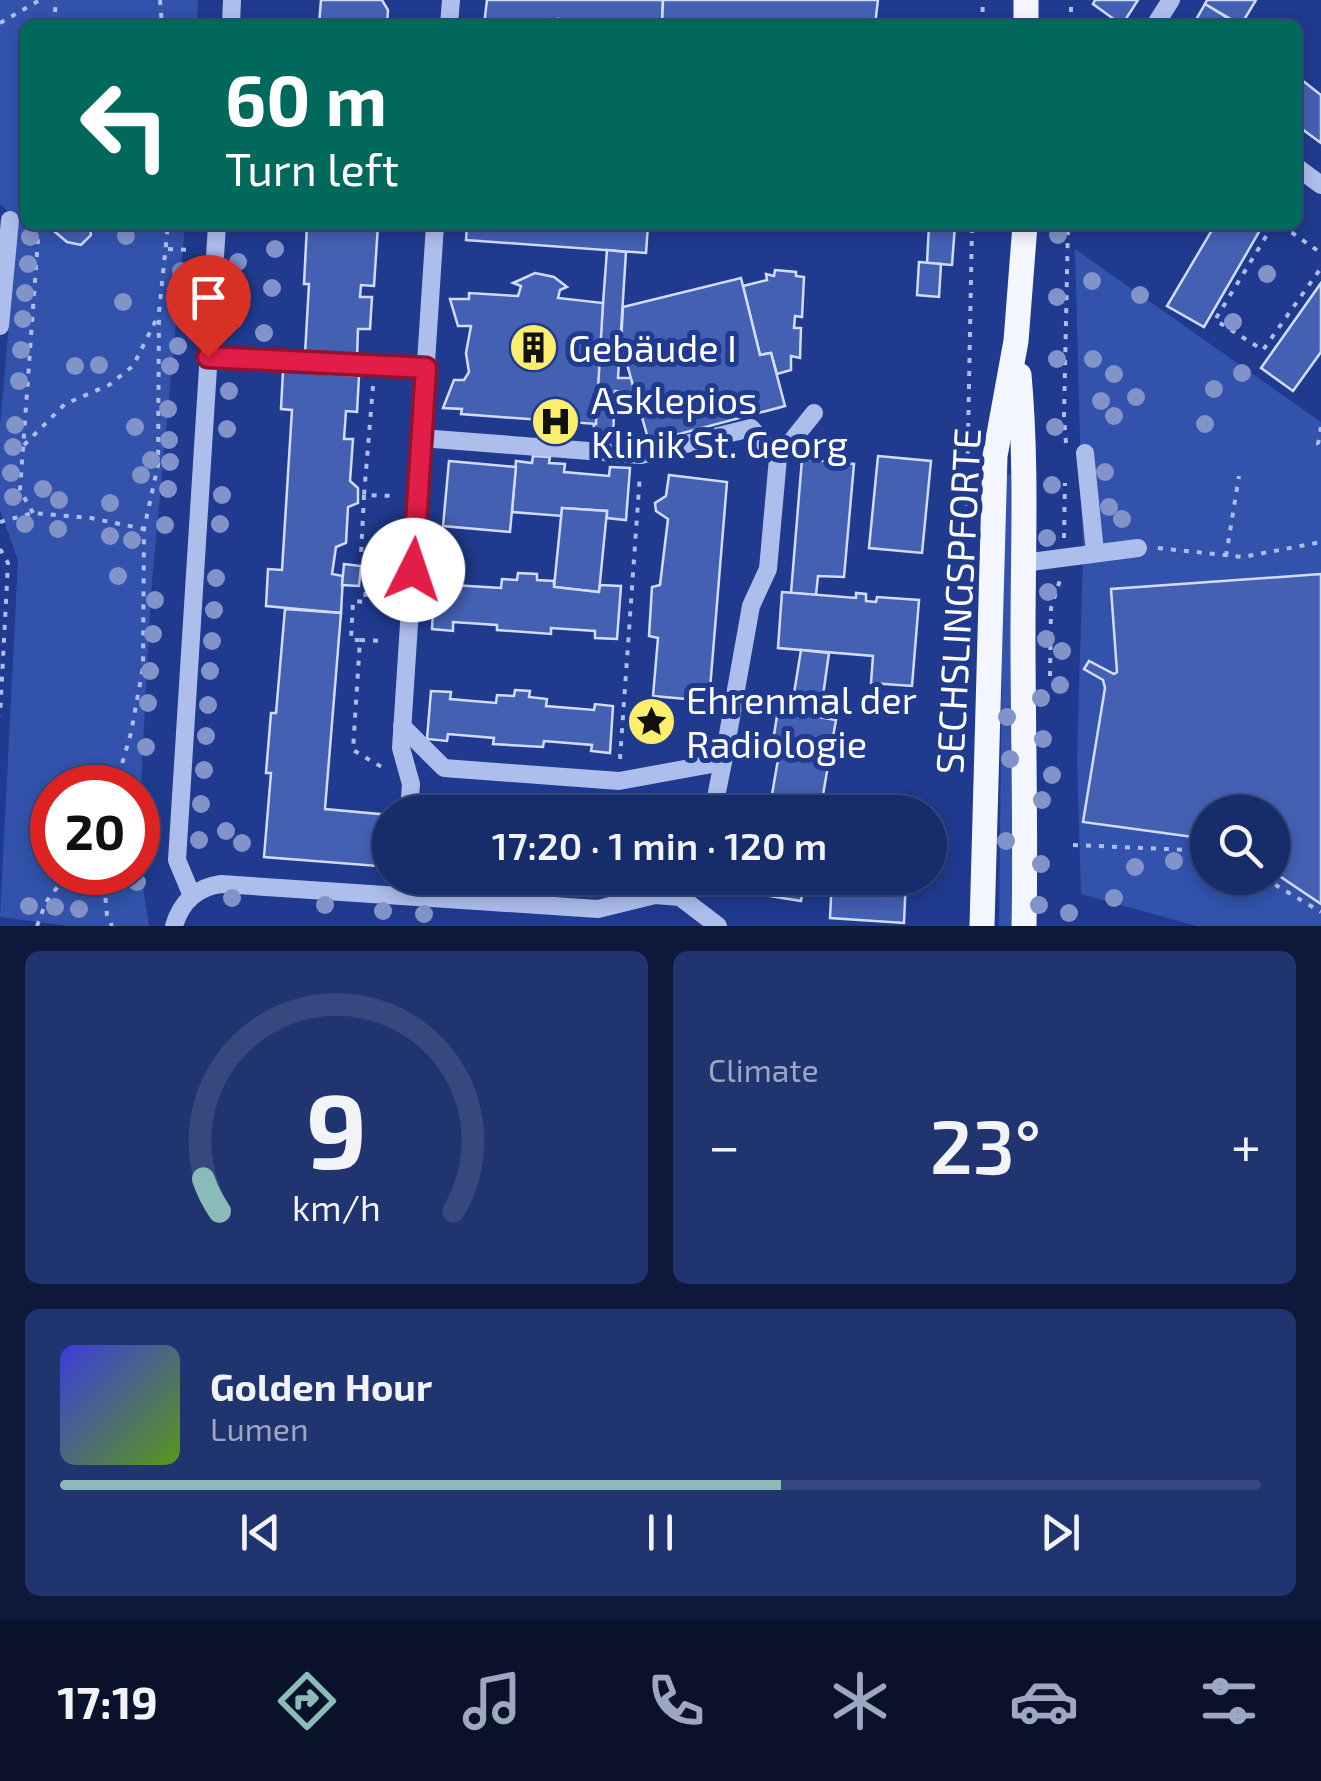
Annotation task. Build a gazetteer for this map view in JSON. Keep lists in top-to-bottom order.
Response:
{
  "streets": {
    "main road": ["SECHSLINGSPFORTE"]
  },
  "places": {
    "building": ["Gebäude I"],
    "hospital": ["Asklepios Klinik St. Georg"],
    "place": ["Ehrenmal der Radiologie"]
  },
  "page": {
    "turn": ["60 m", "Turn left"],
    "limit": "20",
    "trip": "17:20 · 1 min · 120 m",
    "tile": "Climate",
    "heat": ["−", "23°", "+"],
    "song": ["Golden Hour", "Lumen"],
    "tabs": "17:19",
    "gauge": ["9", "km/h"]
  }
}
